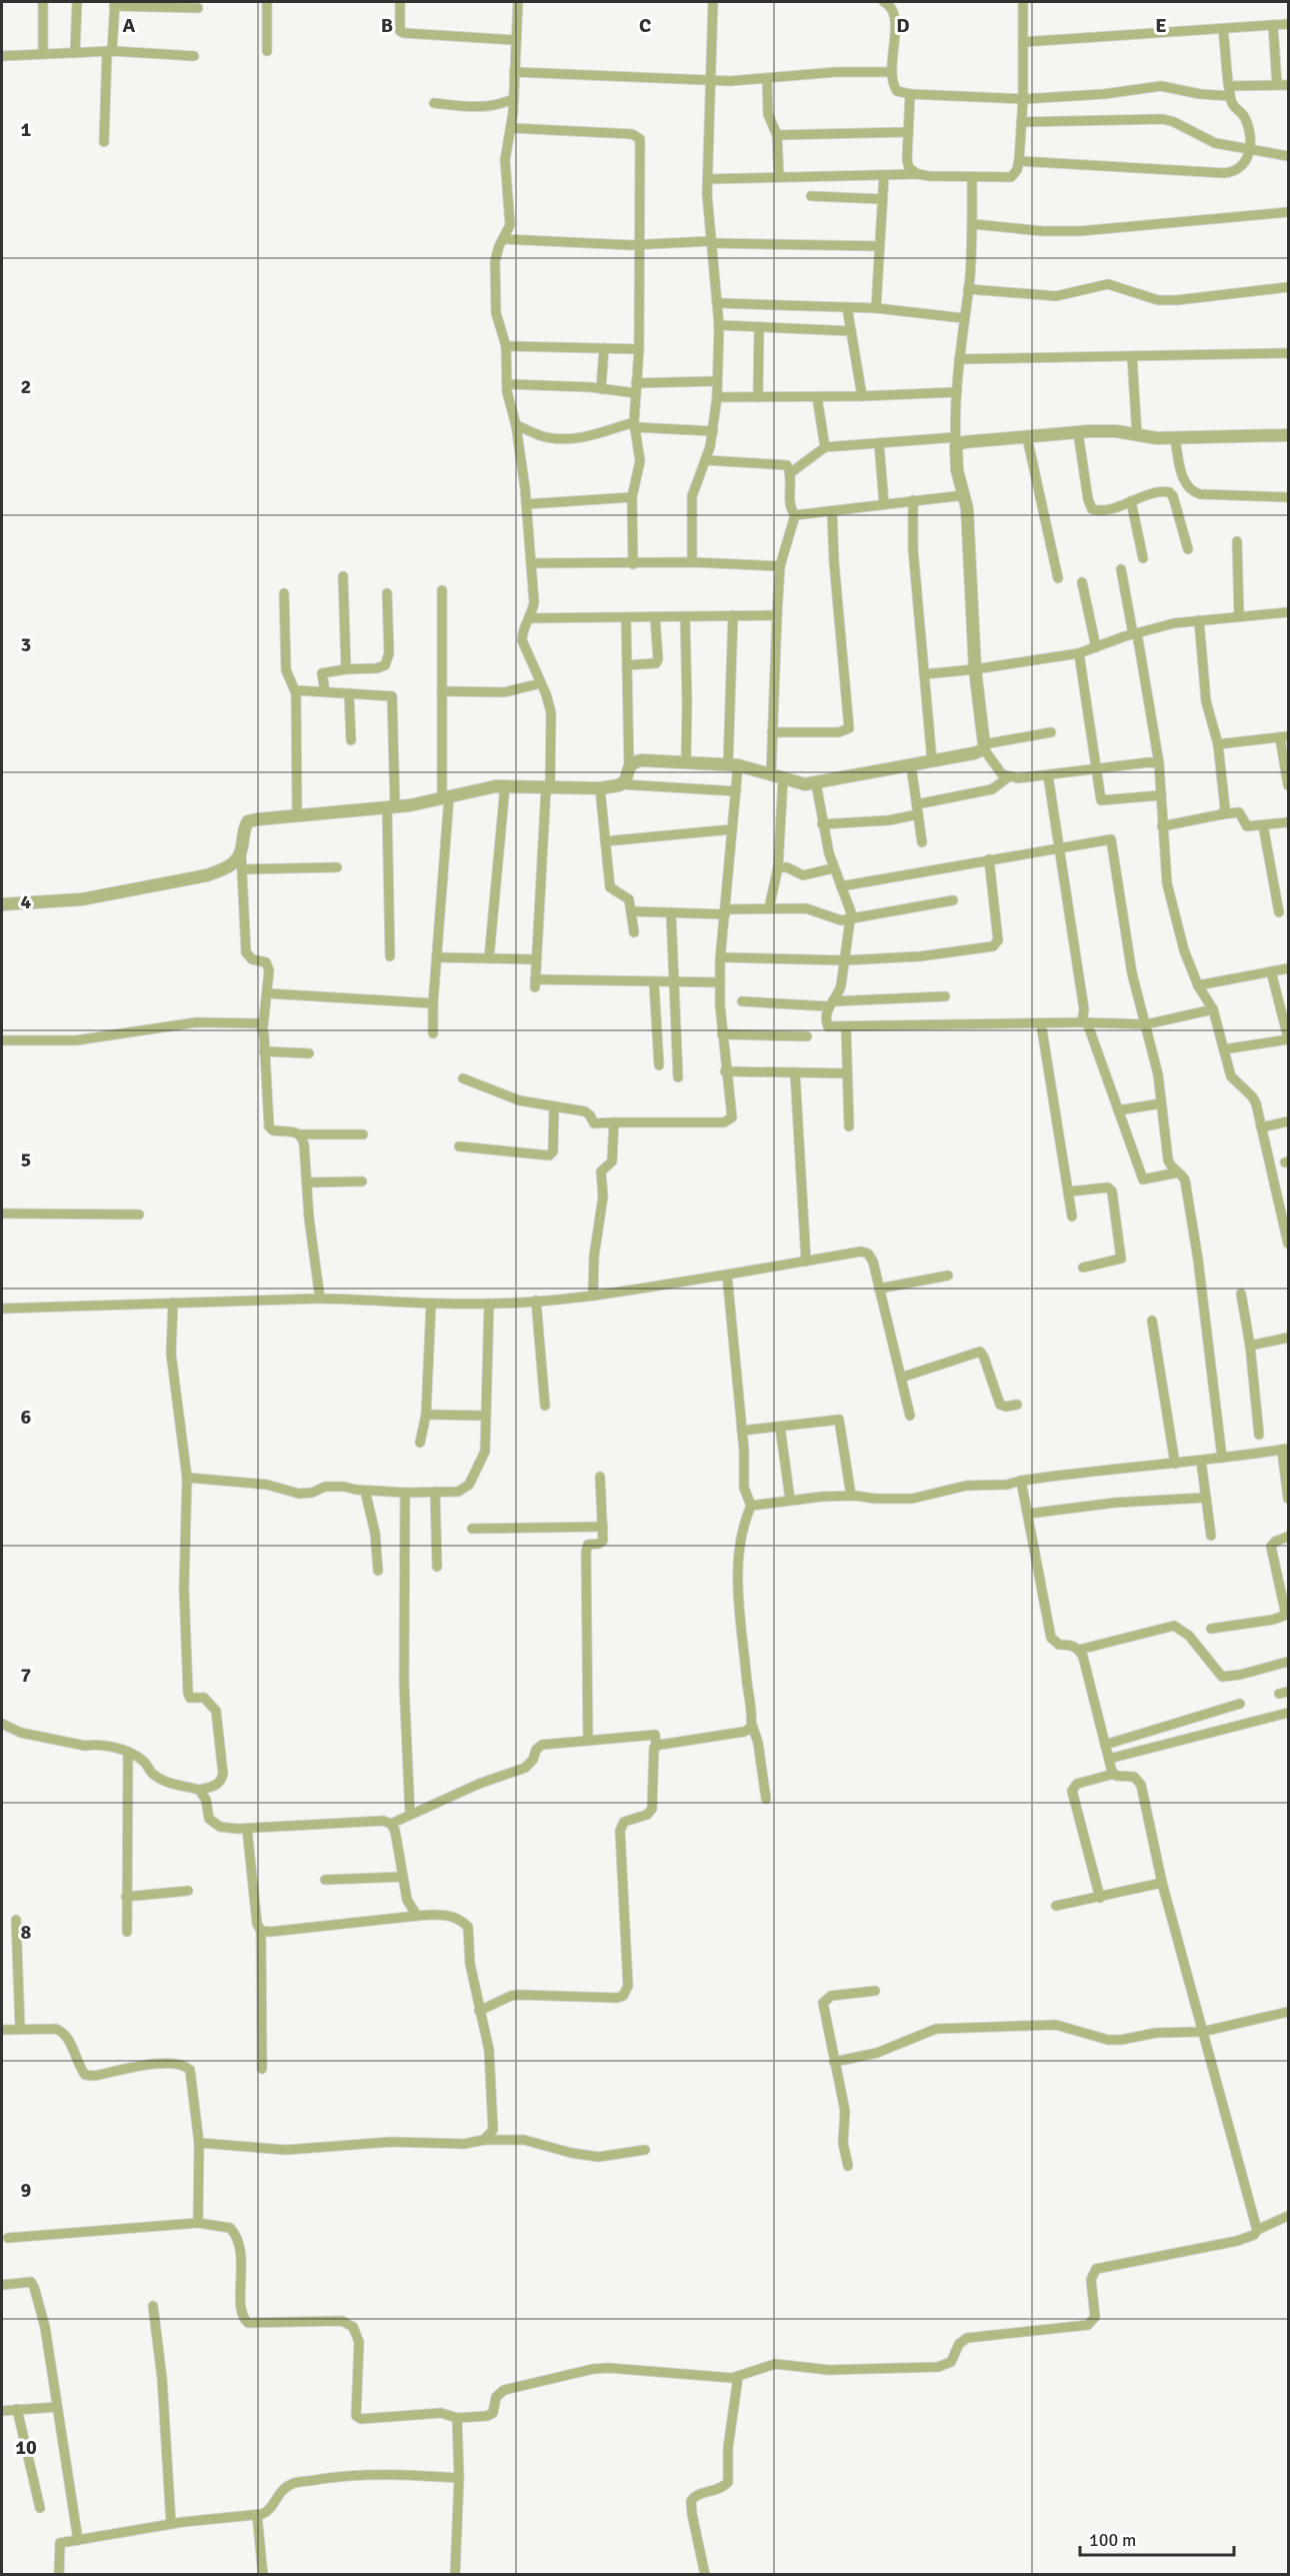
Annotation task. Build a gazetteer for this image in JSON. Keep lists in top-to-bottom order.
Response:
{
  "scale_bar": "100 m",
  "grid": {
    "columns": [
      "A",
      "B",
      "C",
      "D",
      "E"
    ],
    "rows": [
      "1",
      "2",
      "3",
      "4",
      "5",
      "6",
      "7",
      "8",
      "9",
      "10"
    ]
  }
}
